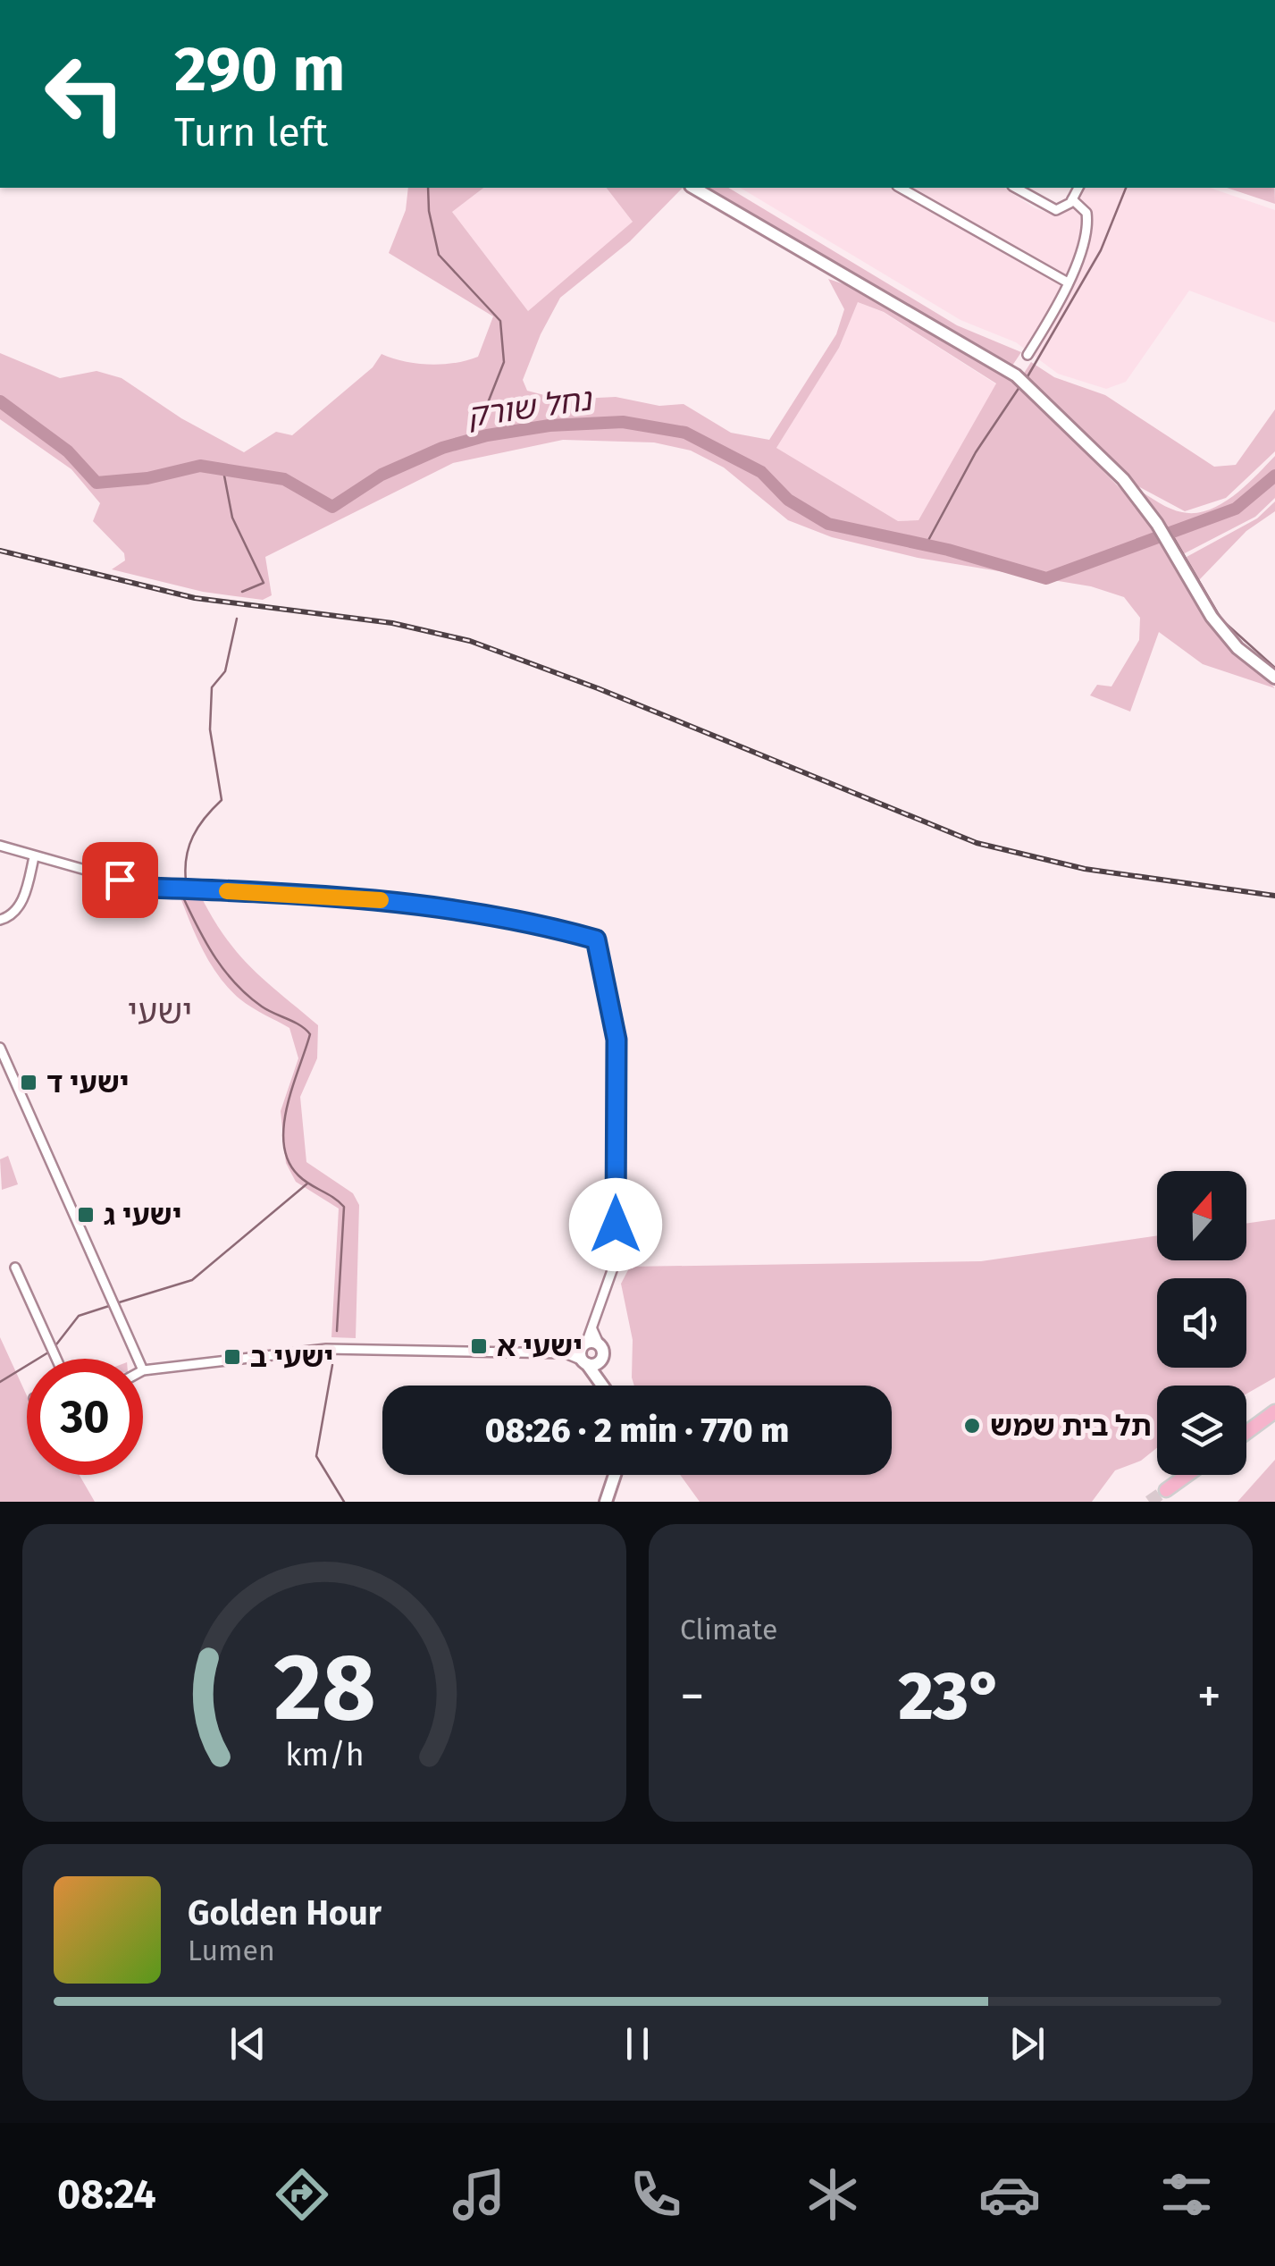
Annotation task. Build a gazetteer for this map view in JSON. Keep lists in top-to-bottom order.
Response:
{
  "districts": ["ישעי"],
  "water": ["נחל שורק"],
  "places": {
    "transit": [
      "ישעי ד",
      "ישעי ג",
      "ישעי א",
      "ישעי ב"
    ],
    "other": ["תל בית שמש"]
  },
  "north": "top",
  "page": {
    "turn": ["290 m", "Turn left"],
    "limit": "30",
    "trip": "08:26 · 2 min · 770 m",
    "tile": "Climate",
    "heat": ["−", "23°", "+"],
    "song": ["Golden Hour", "Lumen"],
    "tabs": "08:24",
    "gauge": ["28", "km/h"]
  }
}
